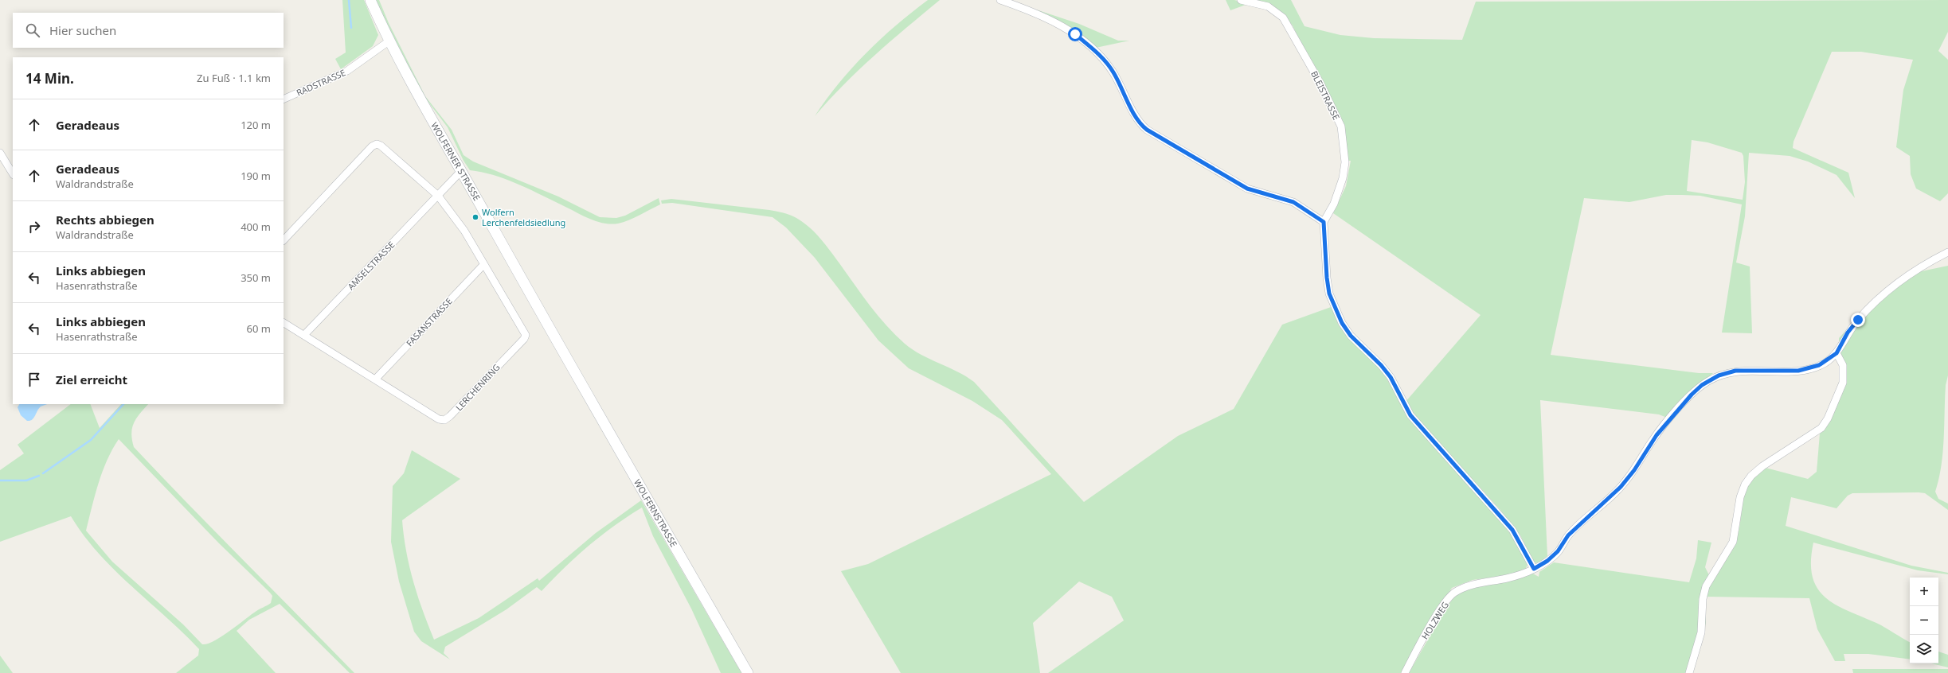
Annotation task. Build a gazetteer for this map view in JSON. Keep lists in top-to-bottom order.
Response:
{
  "streets": {
    "main road": ["WOLFERNER STRASSE", "WOLFERNSTRASSE"],
    "street": [
      "RADSTRASSE",
      "BLEISTRASSE",
      "AMSELSTRASSE",
      "FASANSTRASSE",
      "LERCHENRING",
      "HOLZWEG"
    ]
  },
  "crossings": [
    ["RADSTRASSE", "WOLFERNER STRASSE"],
    ["WOLFERNER STRASSE", "WOLFERNSTRASSE"],
    ["AMSELSTRASSE", "LERCHENRING"],
    ["FASANSTRASSE", "LERCHENRING"]
  ],
  "places": ["Wolfern Lerchenfeldsiedlung"],
  "page": {
    "search": "Hier suchen",
    "heading": ["14 Min.", "Zu Fuß · 1.1 km"],
    "list": [
      ["Geradeaus", "120 m"],
      ["Geradeaus", "Waldrandstraße", "190 m"],
      ["Rechts abbiegen", "Waldrandstraße", "400 m"],
      ["Links abbiegen", "Hasenrathstraße", "350 m"],
      ["Links abbiegen", "Hasenrathstraße", "60 m"],
      "Ziel erreicht"
    ],
    "map_buttons": ["+", "−"]
  }
}
